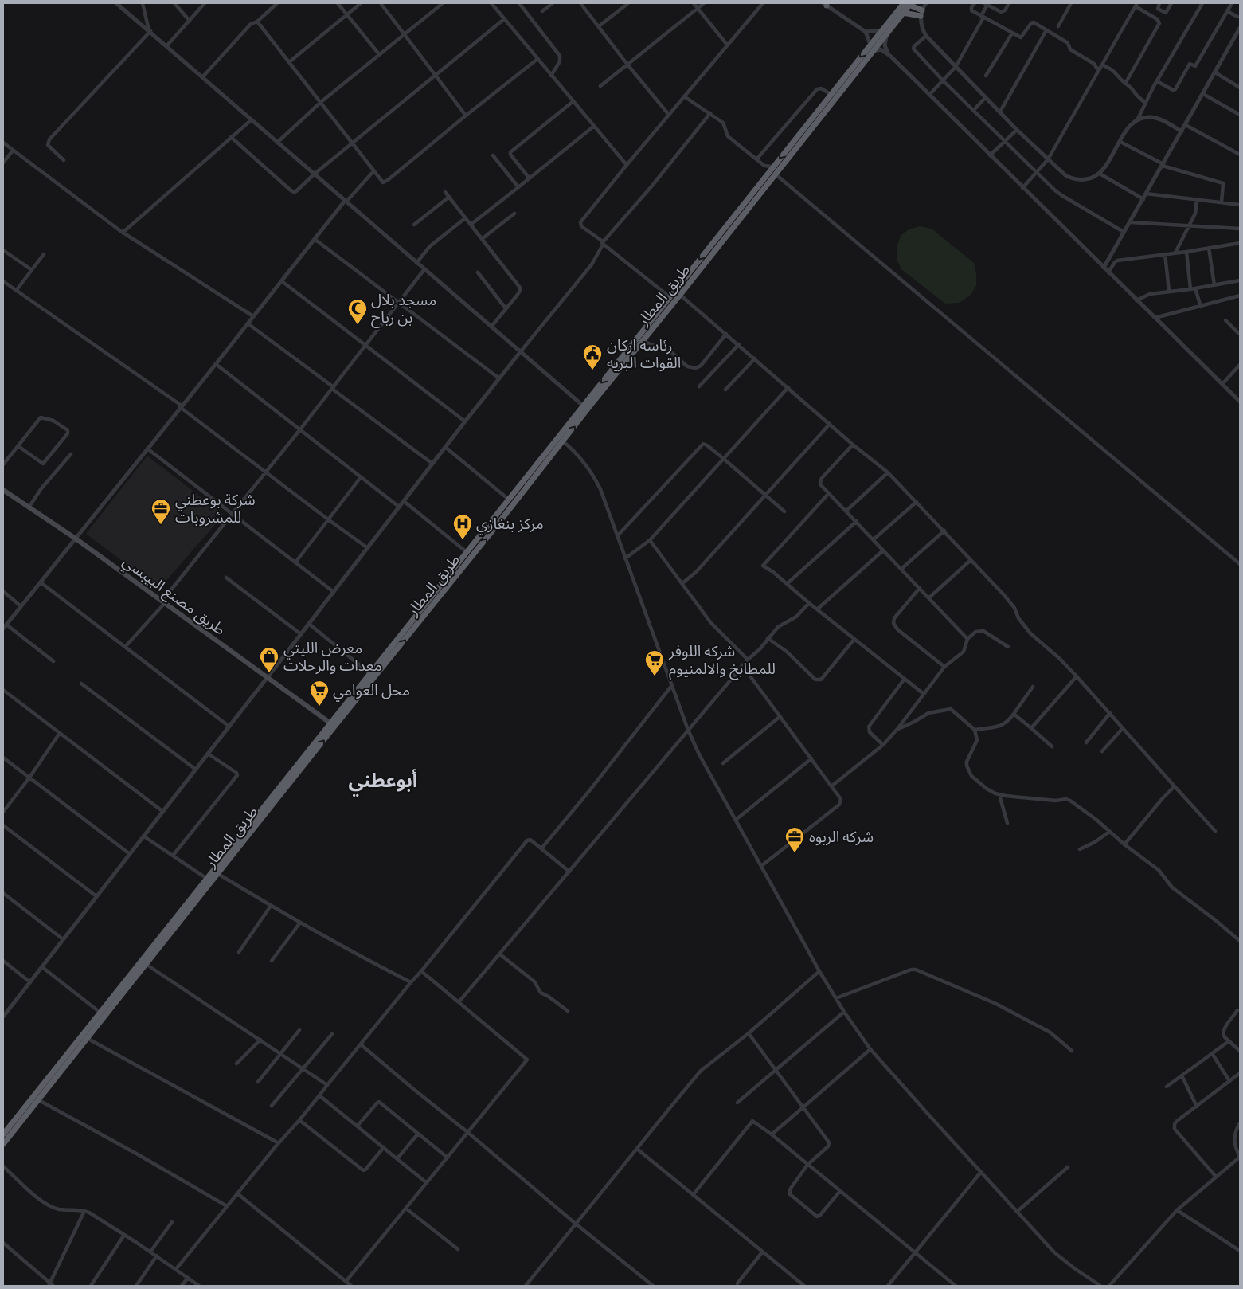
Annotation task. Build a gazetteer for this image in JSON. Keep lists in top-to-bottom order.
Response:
{
  "streets": {
    "highway": ["طريق المطار"],
    "main road": ["طريق مصنع البيبسي"]
  },
  "crossings": [
    ["طريق المطار", "طريق مصنع البيبسي"]
  ],
  "districts": ["أبوعطني"],
  "places": {
    "mosque": ["مسجد بلال بن رباح"],
    "public building": ["رئاسه اركان القوات البريه"],
    "office": ["شركة بوعطني للمشروبات", "شركه الربوه"],
    "hospital": ["مركز بنغازي"],
    "shop": ["معرض الليتي معدات والرحلات"],
    "supermarket": ["شركه اللوفر للمطابخ والالمنيوم", "محل العوامي"]
  }
}
